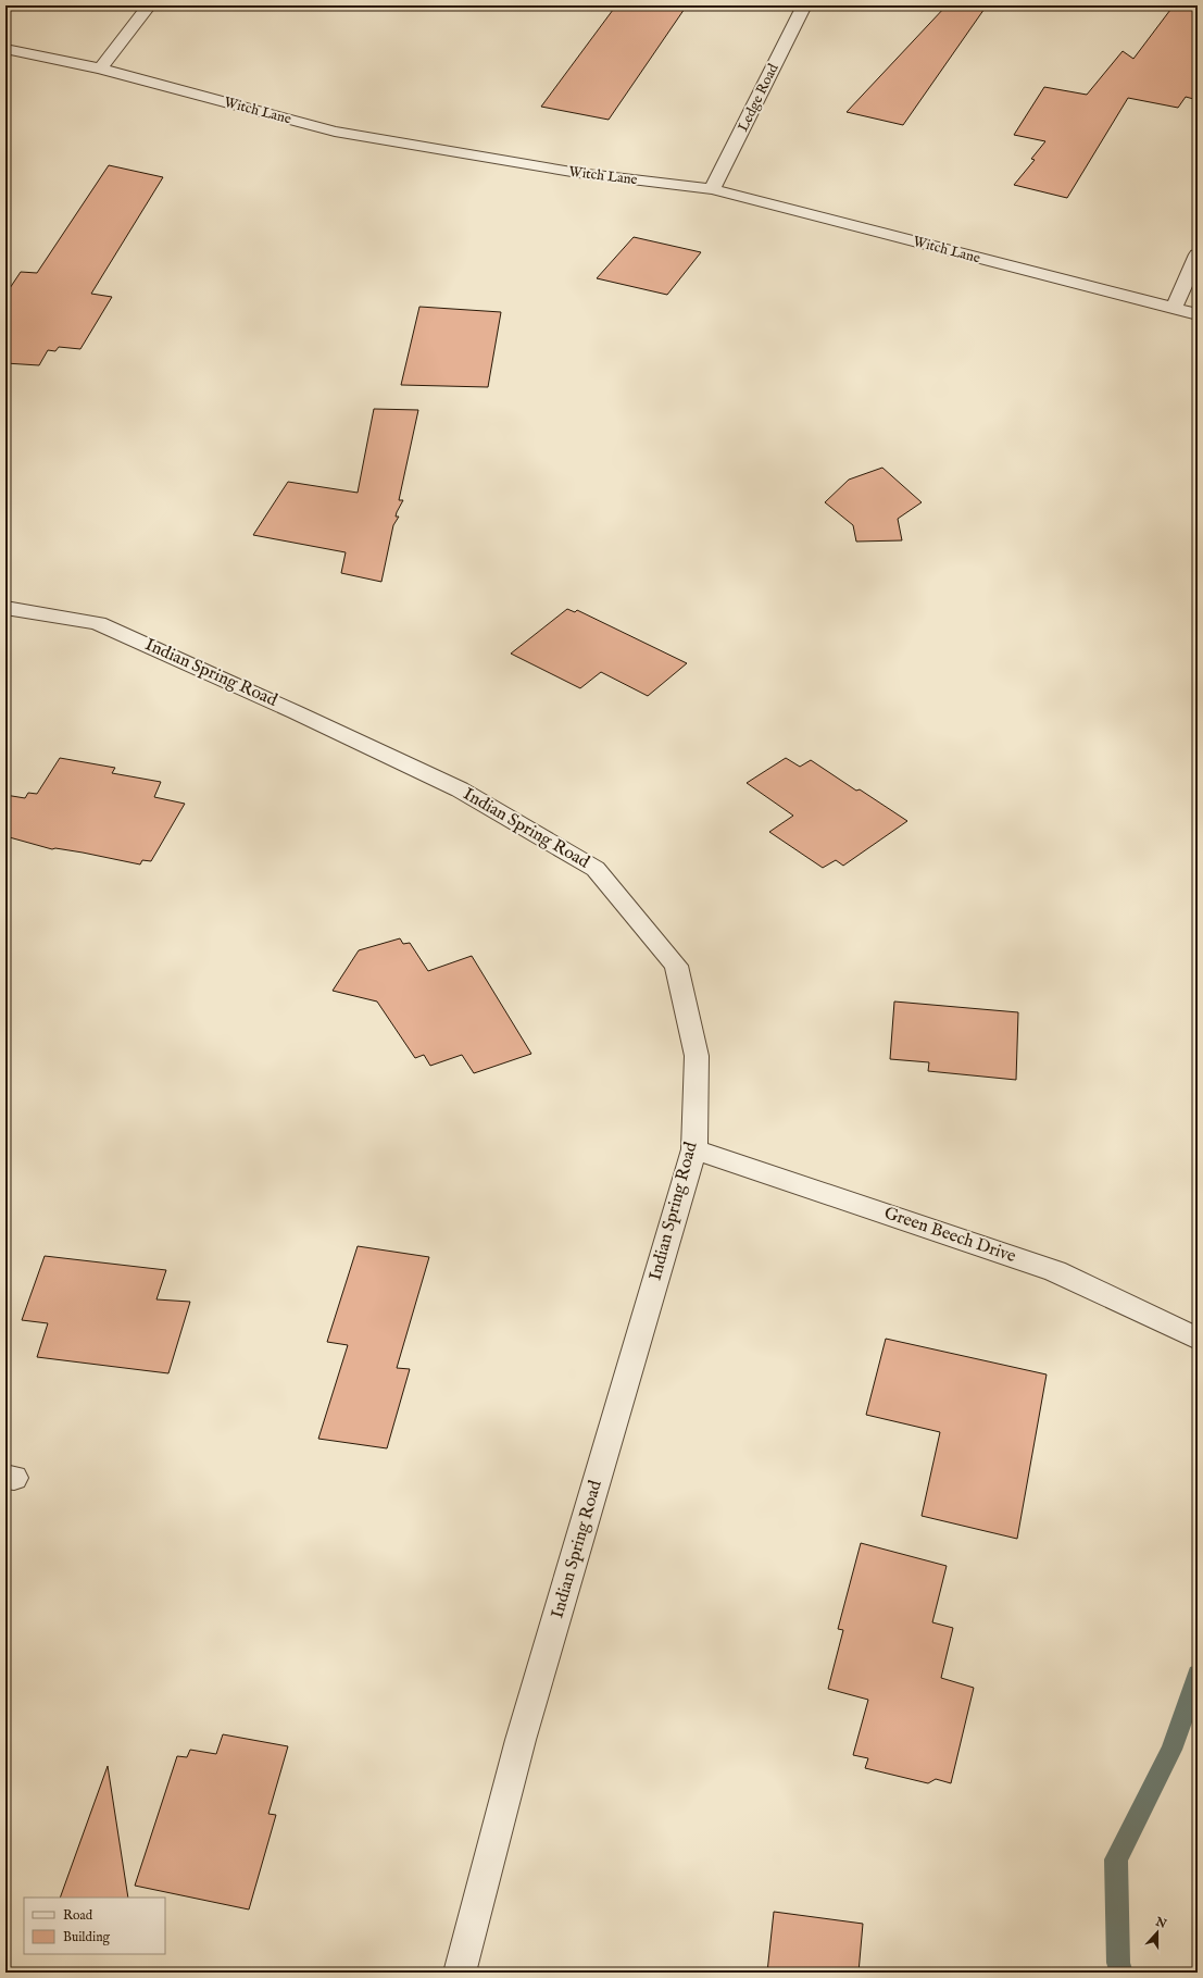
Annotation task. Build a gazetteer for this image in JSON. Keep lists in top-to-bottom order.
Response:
{
  "streets": {
    "street": [
      "Ledge Road",
      "Witch Lane",
      "Indian Spring Road",
      "Green Beech Drive"
    ]
  },
  "crossings": [
    ["Ledge Road", "Witch Lane"],
    ["Indian Spring Road", "Green Beech Drive"]
  ],
  "legend": ["Road", "Building"],
  "north": "top"
}
